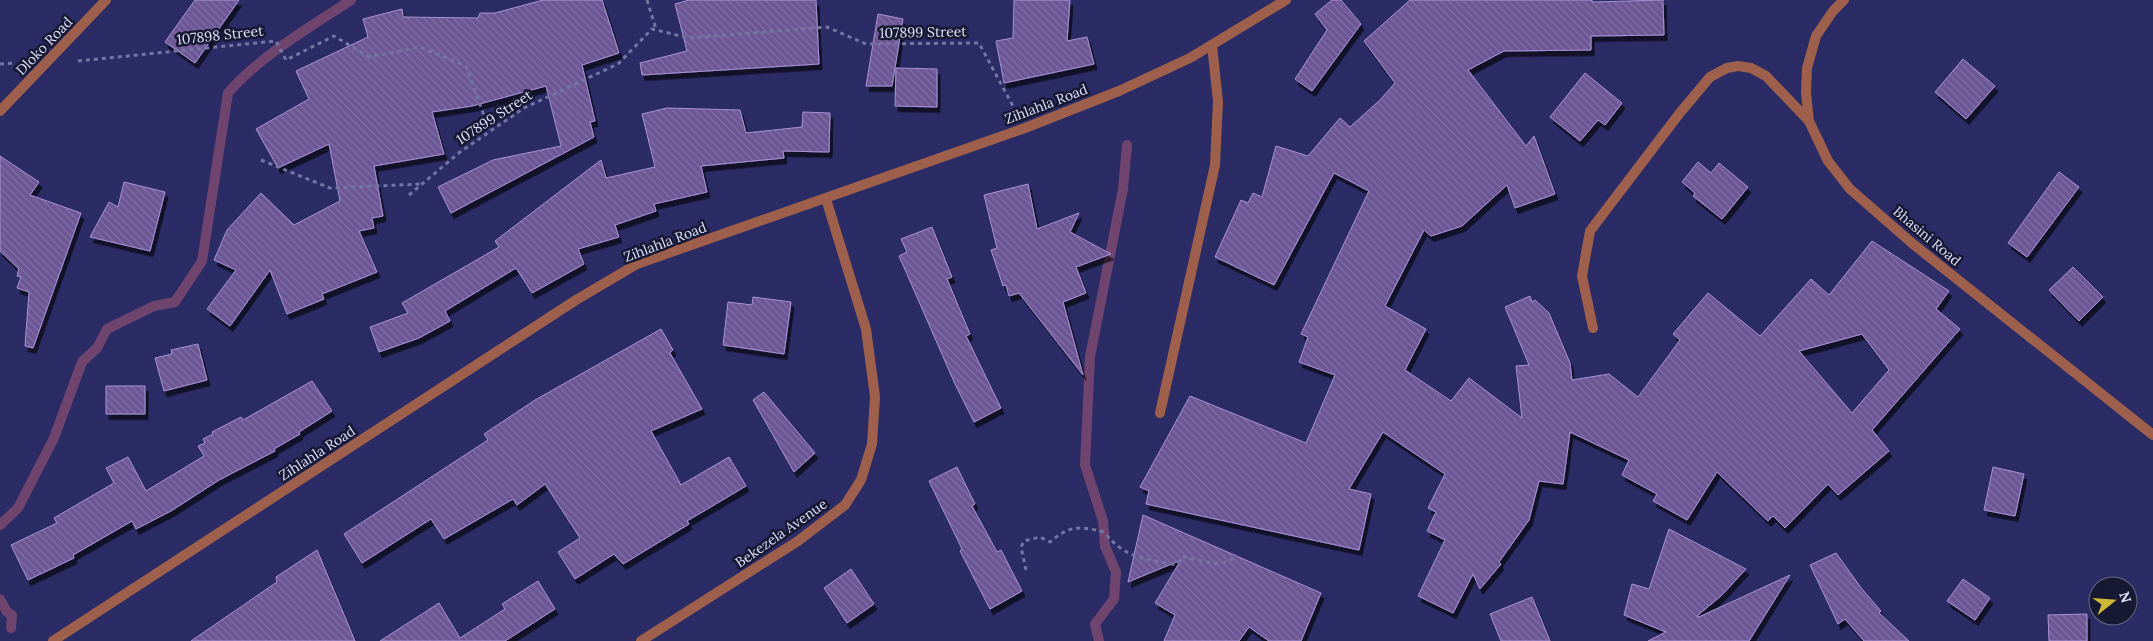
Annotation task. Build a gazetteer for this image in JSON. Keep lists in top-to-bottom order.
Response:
{
  "streets": {
    "street": [
      "Dloko Road",
      "Zihlahla Road",
      "Bhasini Road",
      "Bekezela Avenue"
    ],
    "path": ["107899 Street", "107898 Street"]
  },
  "crossings": [
    ["107899 Street", "107898 Street"],
    ["107899 Street", "Zihlahla Road"],
    ["107898 Street", "Dloko Road"],
    ["Zihlahla Road", "Bekezela Avenue"]
  ],
  "north": "right"
}
